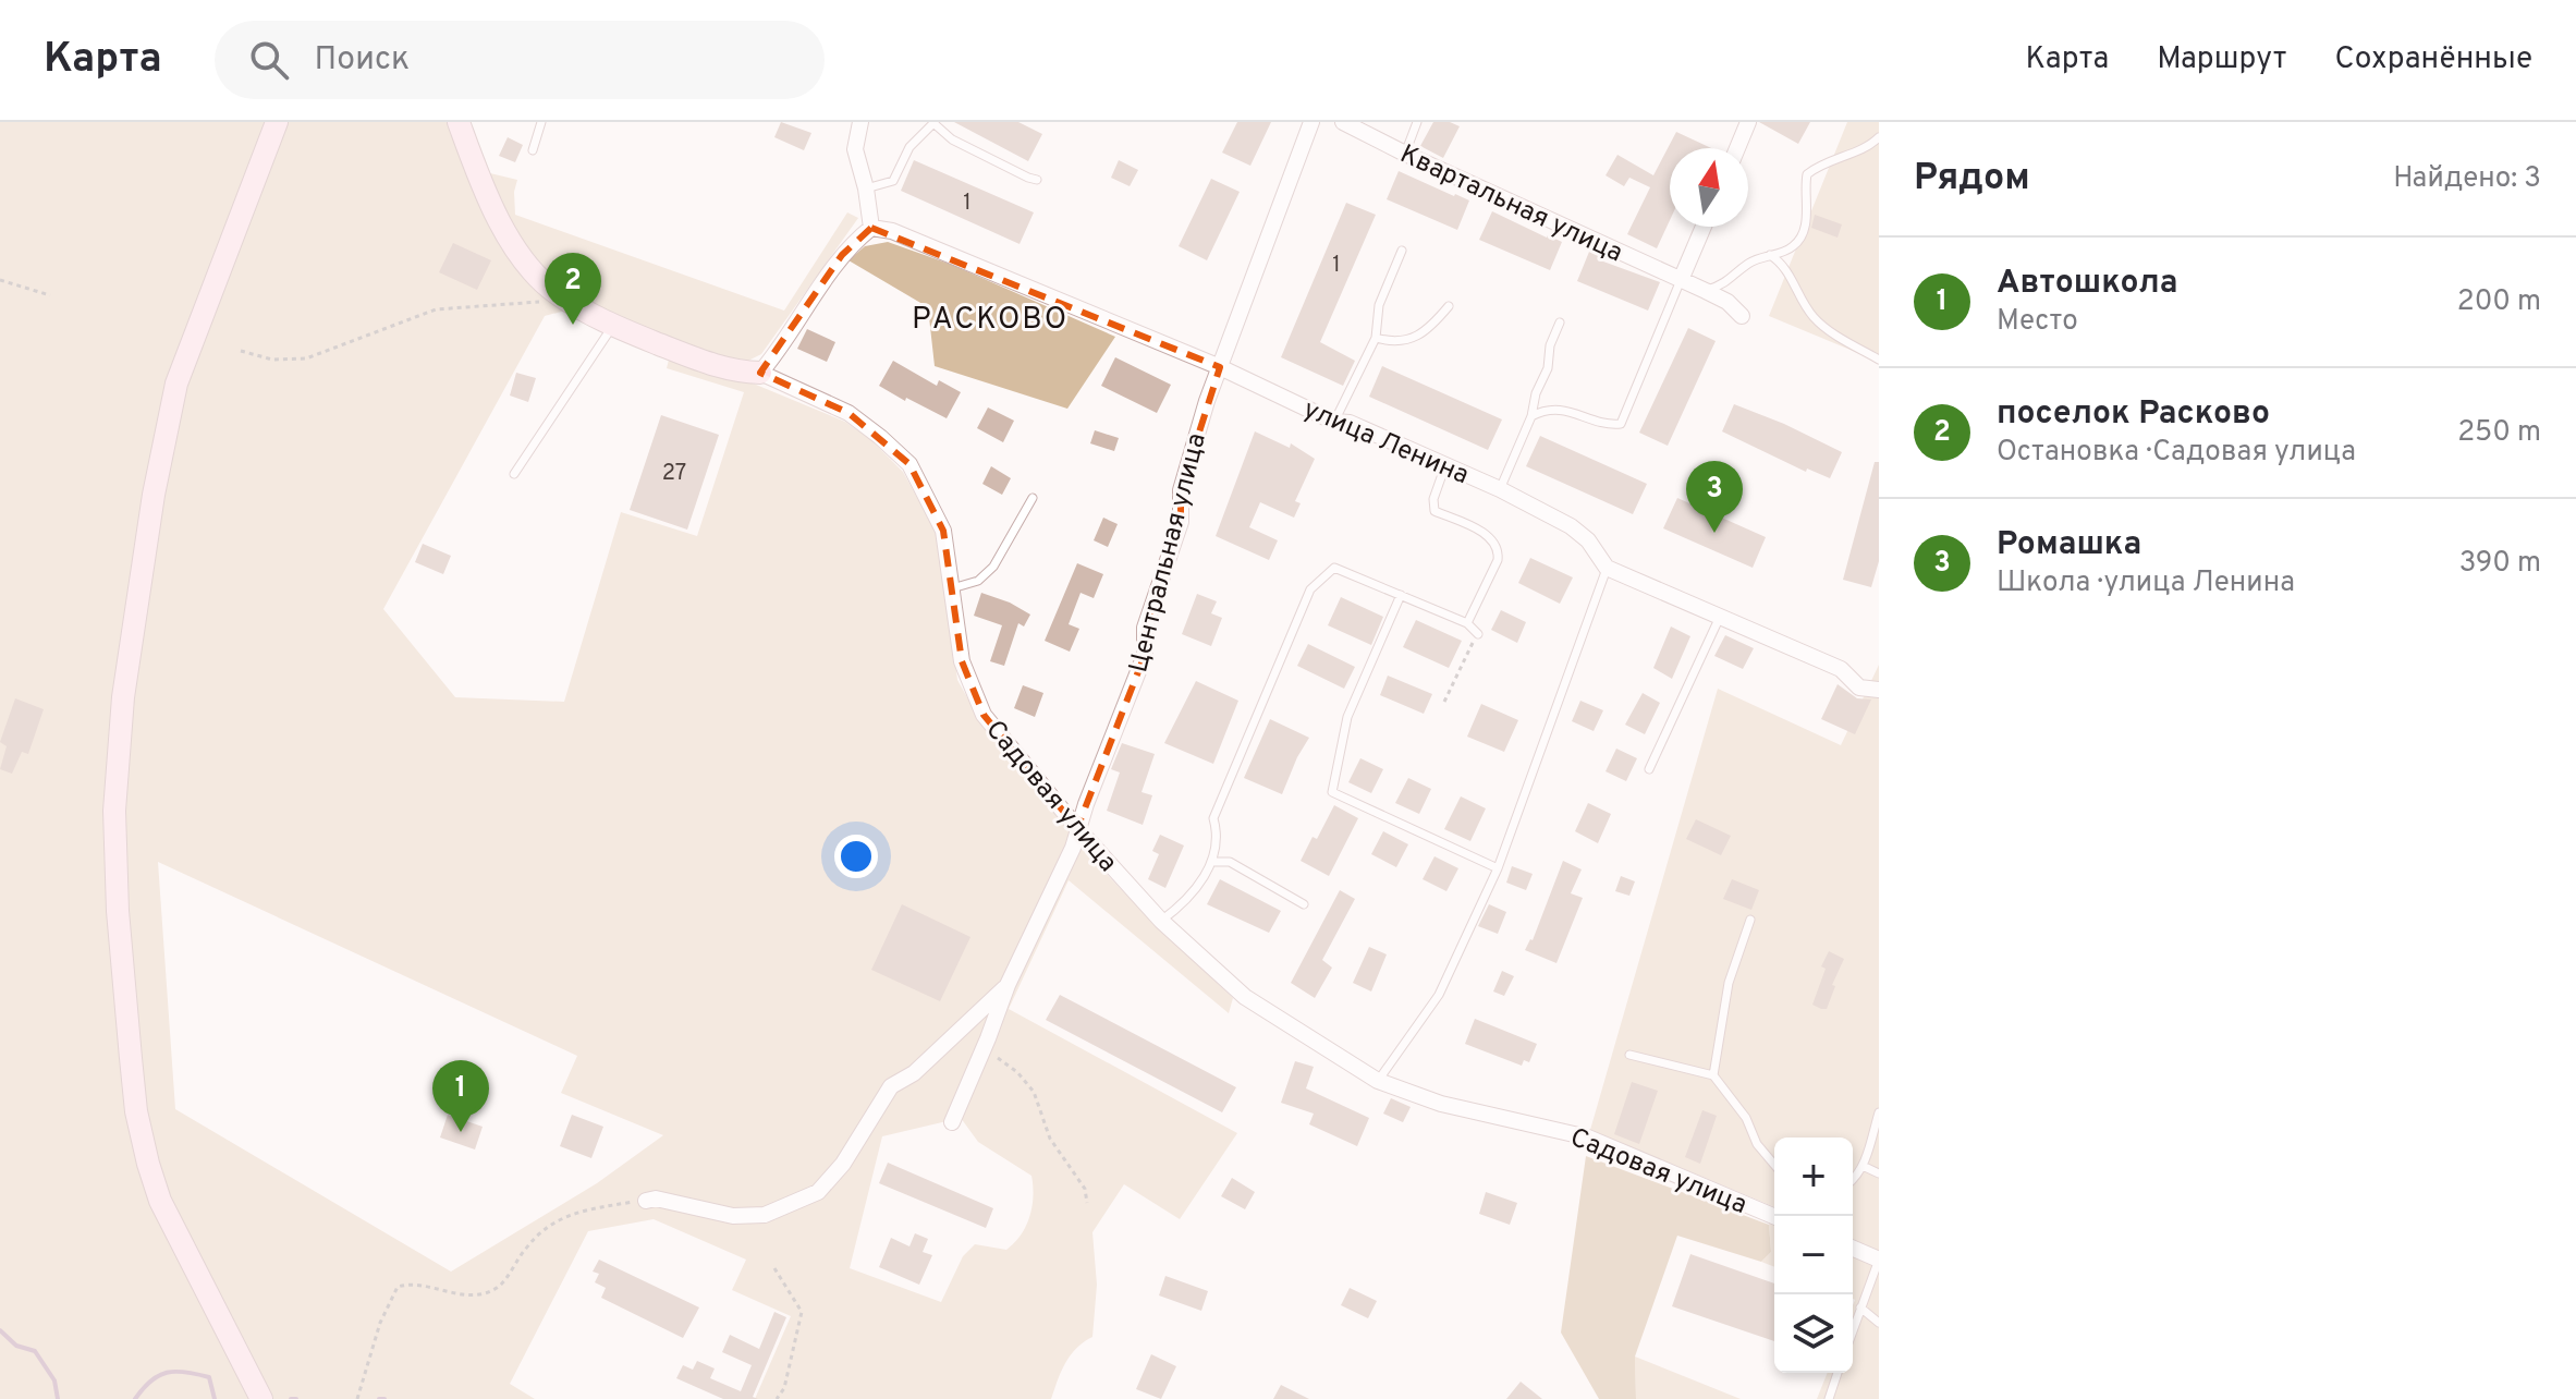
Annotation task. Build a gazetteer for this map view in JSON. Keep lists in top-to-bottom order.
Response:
{
  "streets": {
    "main road": ["Садовая улица"],
    "street": ["Квартальная улица", "улица Ленина", "Центральная улица"]
  },
  "crossings": [
    ["улица Ленина", "Центральная улица"],
    ["Центральная улица", "Садовая улица"]
  ],
  "districts": ["РАСКОВО"],
  "house_numbers": ["1", "1", "27"],
  "north": "top",
  "page": {
    "header": "Карта",
    "search": "Поиск",
    "nav": ["Карта", "Маршрут", "Сохранённые"],
    "heading": ["Рядом", "Найдено: 3"],
    "list": [
      {
        "mark": "1",
        "name": "Автошкола",
        "note": "Место",
        "value": "200 m"
      },
      {
        "mark": "2",
        "name": "поселок Расково",
        "note": "Остановка · Садовая улица",
        "value": "250 m"
      },
      {
        "mark": "3",
        "name": "Ромашка",
        "note": "Школа · улица Ленина",
        "value": "390 m"
      }
    ],
    "pins": ["2", "3", "1"],
    "map_buttons": ["+", "−"]
  }
}
